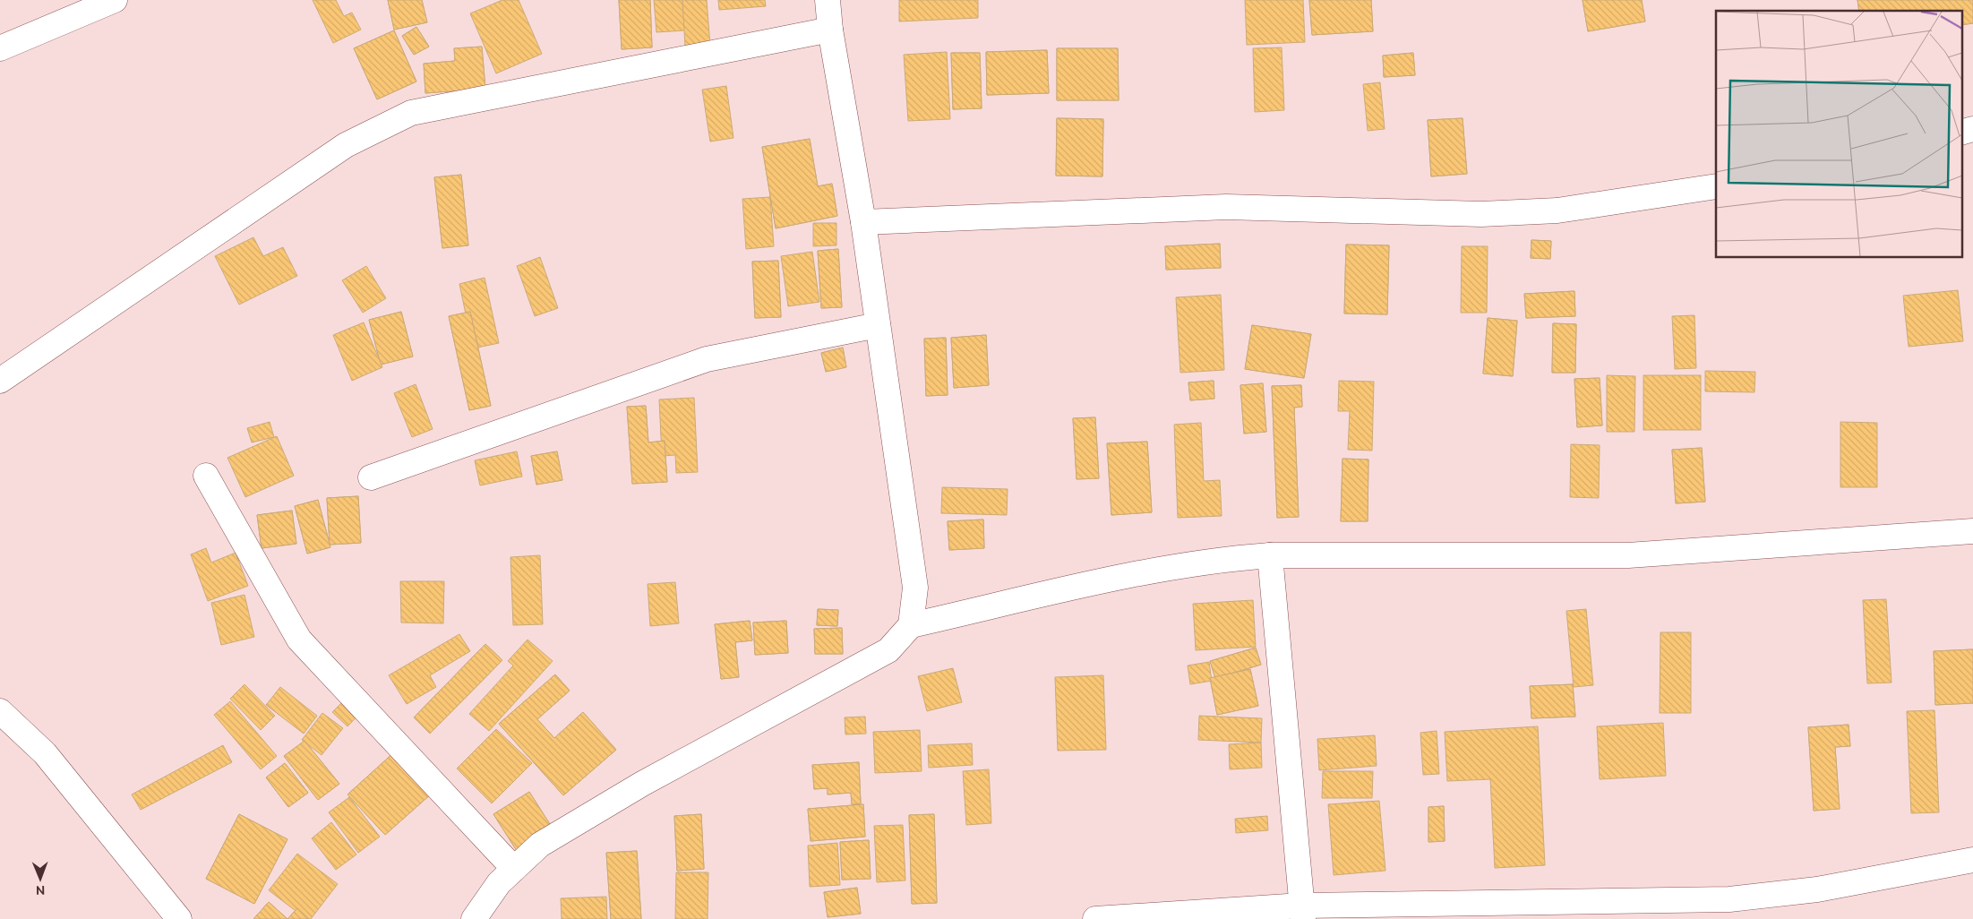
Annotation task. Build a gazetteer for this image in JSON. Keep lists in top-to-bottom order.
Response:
{
  "north": "bottom"
}
